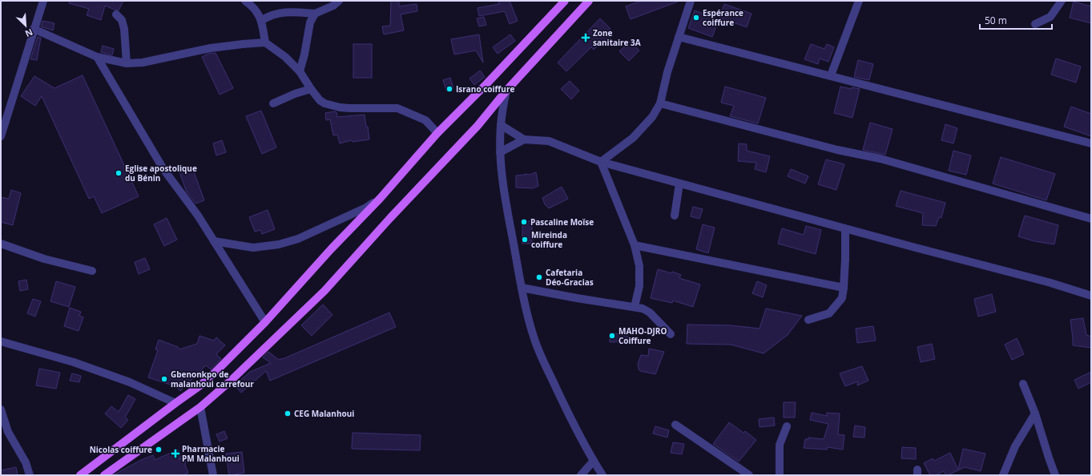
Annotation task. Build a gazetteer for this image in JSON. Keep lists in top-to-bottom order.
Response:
{
  "places": {
    "other": [
      "Espérance coiffure",
      "Israno coiffure",
      "Eglise apostolique du Bénin",
      "Pascaline Moïse",
      "Mireinda coiffure",
      "Cafetaria Déo-Gracias",
      "MAHO-DJRO Coiffure",
      "Gbenonkpo de malanhoui carrefour",
      "CEG Malanhoui",
      "Nicolas coiffure"
    ],
    "health": ["Zone sanitaire 3A", "Pharmacie PM Malanhoui"]
  },
  "scale_bar": "50 m",
  "north": "bottom right"
}
